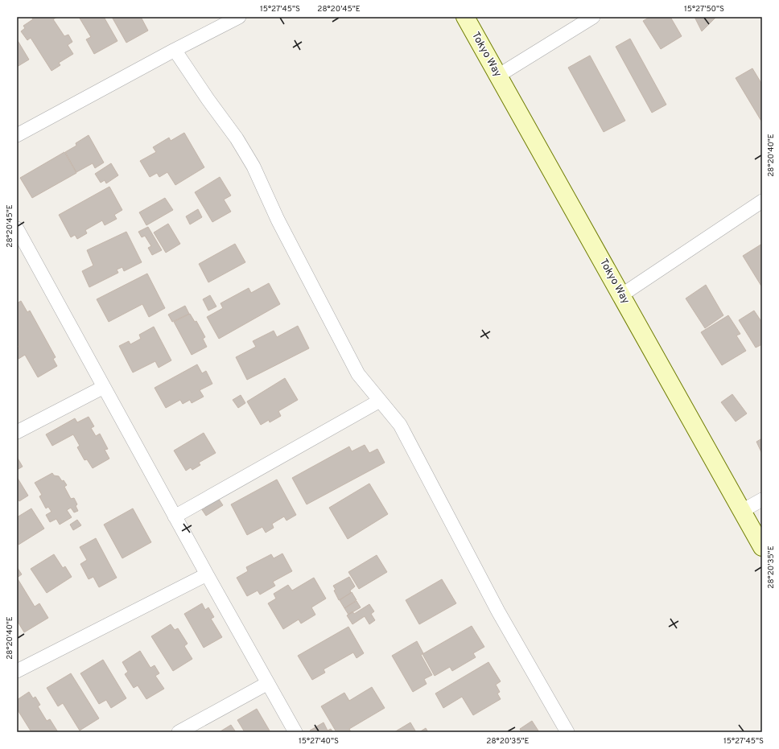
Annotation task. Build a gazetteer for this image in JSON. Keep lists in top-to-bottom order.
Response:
{
  "streets": {
    "main road": ["Tokyo Way"]
  },
  "coordinates": [
    "15°27'45\"S",
    "28°20'45\"E",
    "15°27'50\"S",
    "28°20'40\"E",
    "28°20'35\"E",
    "15°27'40\"S"
  ]
}
